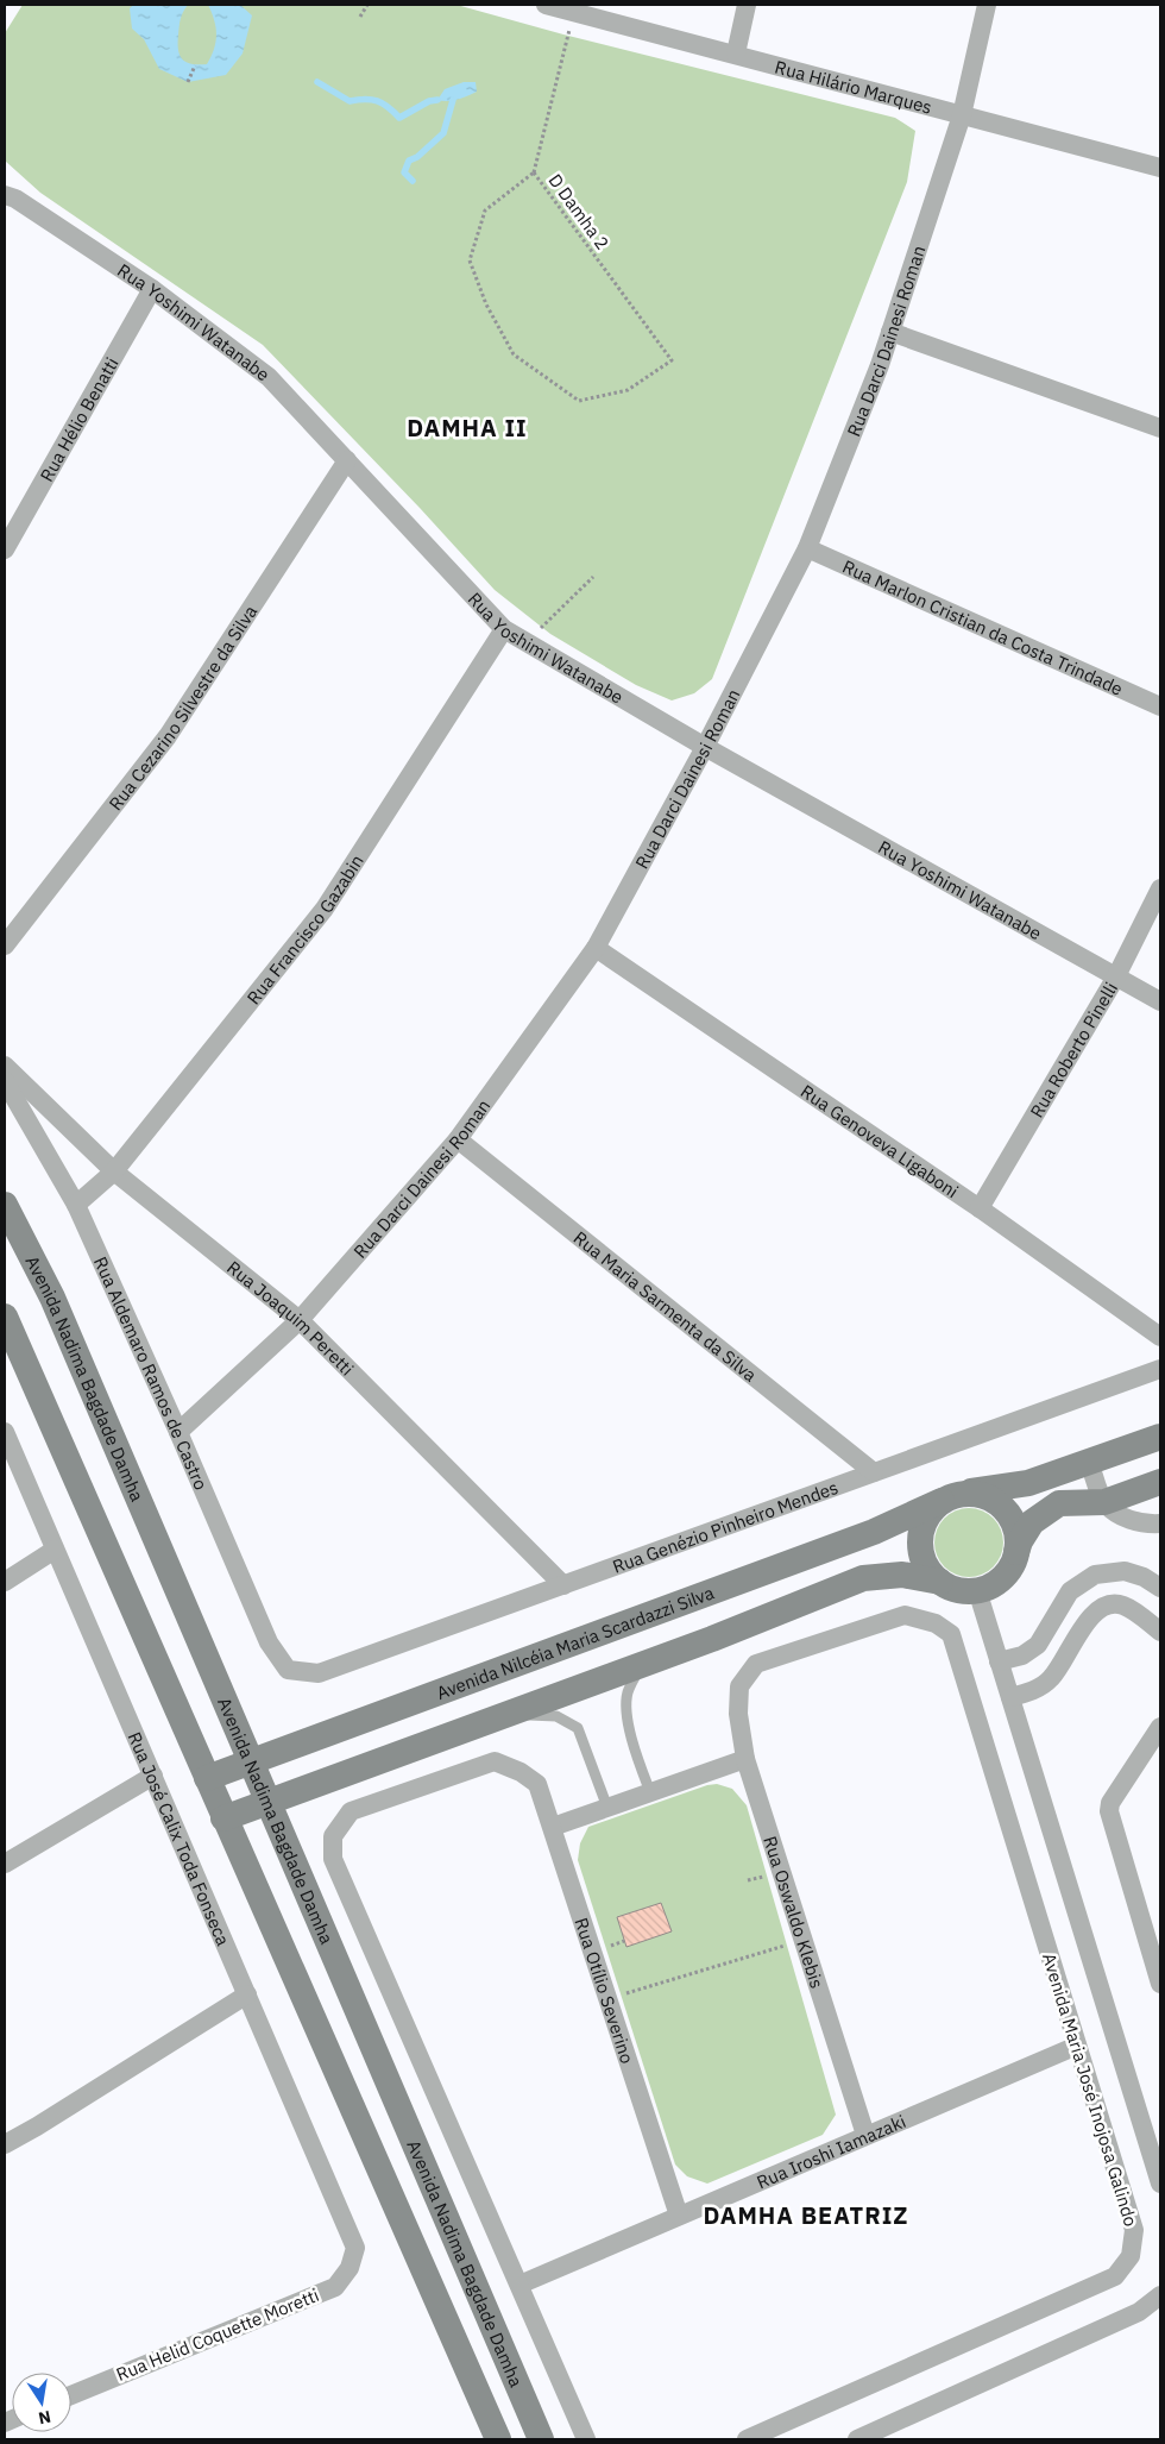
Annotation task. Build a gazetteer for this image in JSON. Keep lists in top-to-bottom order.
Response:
{
  "streets": {
    "street": [
      "Rua Hilário Marques",
      "Rua Yoshimi Watanabe",
      "Rua Darci Dainesi Roman",
      "Rua Hélio Benatti",
      "Rua Marlon Cristian da Costa Trindade",
      "Rua Cezarino Silvestre da Silva",
      "Rua Francisco Gazabin",
      "Rua Roberto Pinelli",
      "Rua Genoveva Ligaboni",
      "Rua Maria Sarmenta da Silva",
      "Rua Joaquim Peretti",
      "Rua Aldemaro Ramos de Castro",
      "Avenida Nadima Bagdade Damha",
      "Rua Genézio Pinheiro Mendes",
      "Avenida Nilcéia Maria Scardazzi Silva",
      "Rua José Calix Toda Fonseca",
      "Rua Oswaldo Klebis",
      "Rua Otílio Severino",
      "Avenida Maria José Inojosa Galindo",
      "Rua Iroshi Iamazaki",
      "Rua Helid Coquette Moretti"
    ],
    "path": ["D Damha 2"]
  },
  "crossings": [
    ["Rua Hilário Marques", "Rua Darci Dainesi Roman"],
    ["Rua Yoshimi Watanabe", "Rua Darci Dainesi Roman"],
    ["Rua Yoshimi Watanabe", "Rua Hélio Benatti"],
    ["Rua Yoshimi Watanabe", "Rua Cezarino Silvestre da Silva"],
    ["Rua Yoshimi Watanabe", "Rua Francisco Gazabin"],
    ["Rua Yoshimi Watanabe", "Rua Roberto Pinelli"],
    ["Rua Darci Dainesi Roman", "Rua Marlon Cristian da Costa Trindade"],
    ["Rua Darci Dainesi Roman", "Rua Genoveva Ligaboni"],
    ["Rua Darci Dainesi Roman", "Rua Maria Sarmenta da Silva"],
    ["Rua Darci Dainesi Roman", "Rua Joaquim Peretti"],
    ["Rua Darci Dainesi Roman", "Rua Aldemaro Ramos de Castro"],
    ["Rua Francisco Gazabin", "Rua Joaquim Peretti"],
    ["Rua Francisco Gazabin", "Rua Aldemaro Ramos de Castro"],
    ["Rua Roberto Pinelli", "Rua Genoveva Ligaboni"],
    ["Rua Maria Sarmenta da Silva", "Rua Genézio Pinheiro Mendes"],
    ["Rua Joaquim Peretti", "Rua Genézio Pinheiro Mendes"],
    ["Rua Aldemaro Ramos de Castro", "Rua Genézio Pinheiro Mendes"],
    ["Avenida Nadima Bagdade Damha", "Avenida Nilcéia Maria Scardazzi Silva"],
    ["Avenida Nadima Bagdade Damha", "Rua Otílio Severino"],
    ["Avenida Nadima Bagdade Damha", "Rua Iroshi Iamazaki"],
    ["Rua José Calix Toda Fonseca", "Rua Helid Coquette Moretti"],
    ["Rua Oswaldo Klebis", "Avenida Maria José Inojosa Galindo"],
    ["Rua Oswaldo Klebis", "Rua Iroshi Iamazaki"],
    ["Rua Otílio Severino", "Rua Iroshi Iamazaki"],
    ["Avenida Maria José Inojosa Galindo", "Rua Iroshi Iamazaki"]
  ],
  "districts": ["DAMHA II", "DAMHA BEATRIZ"],
  "north": "bottom"
}
